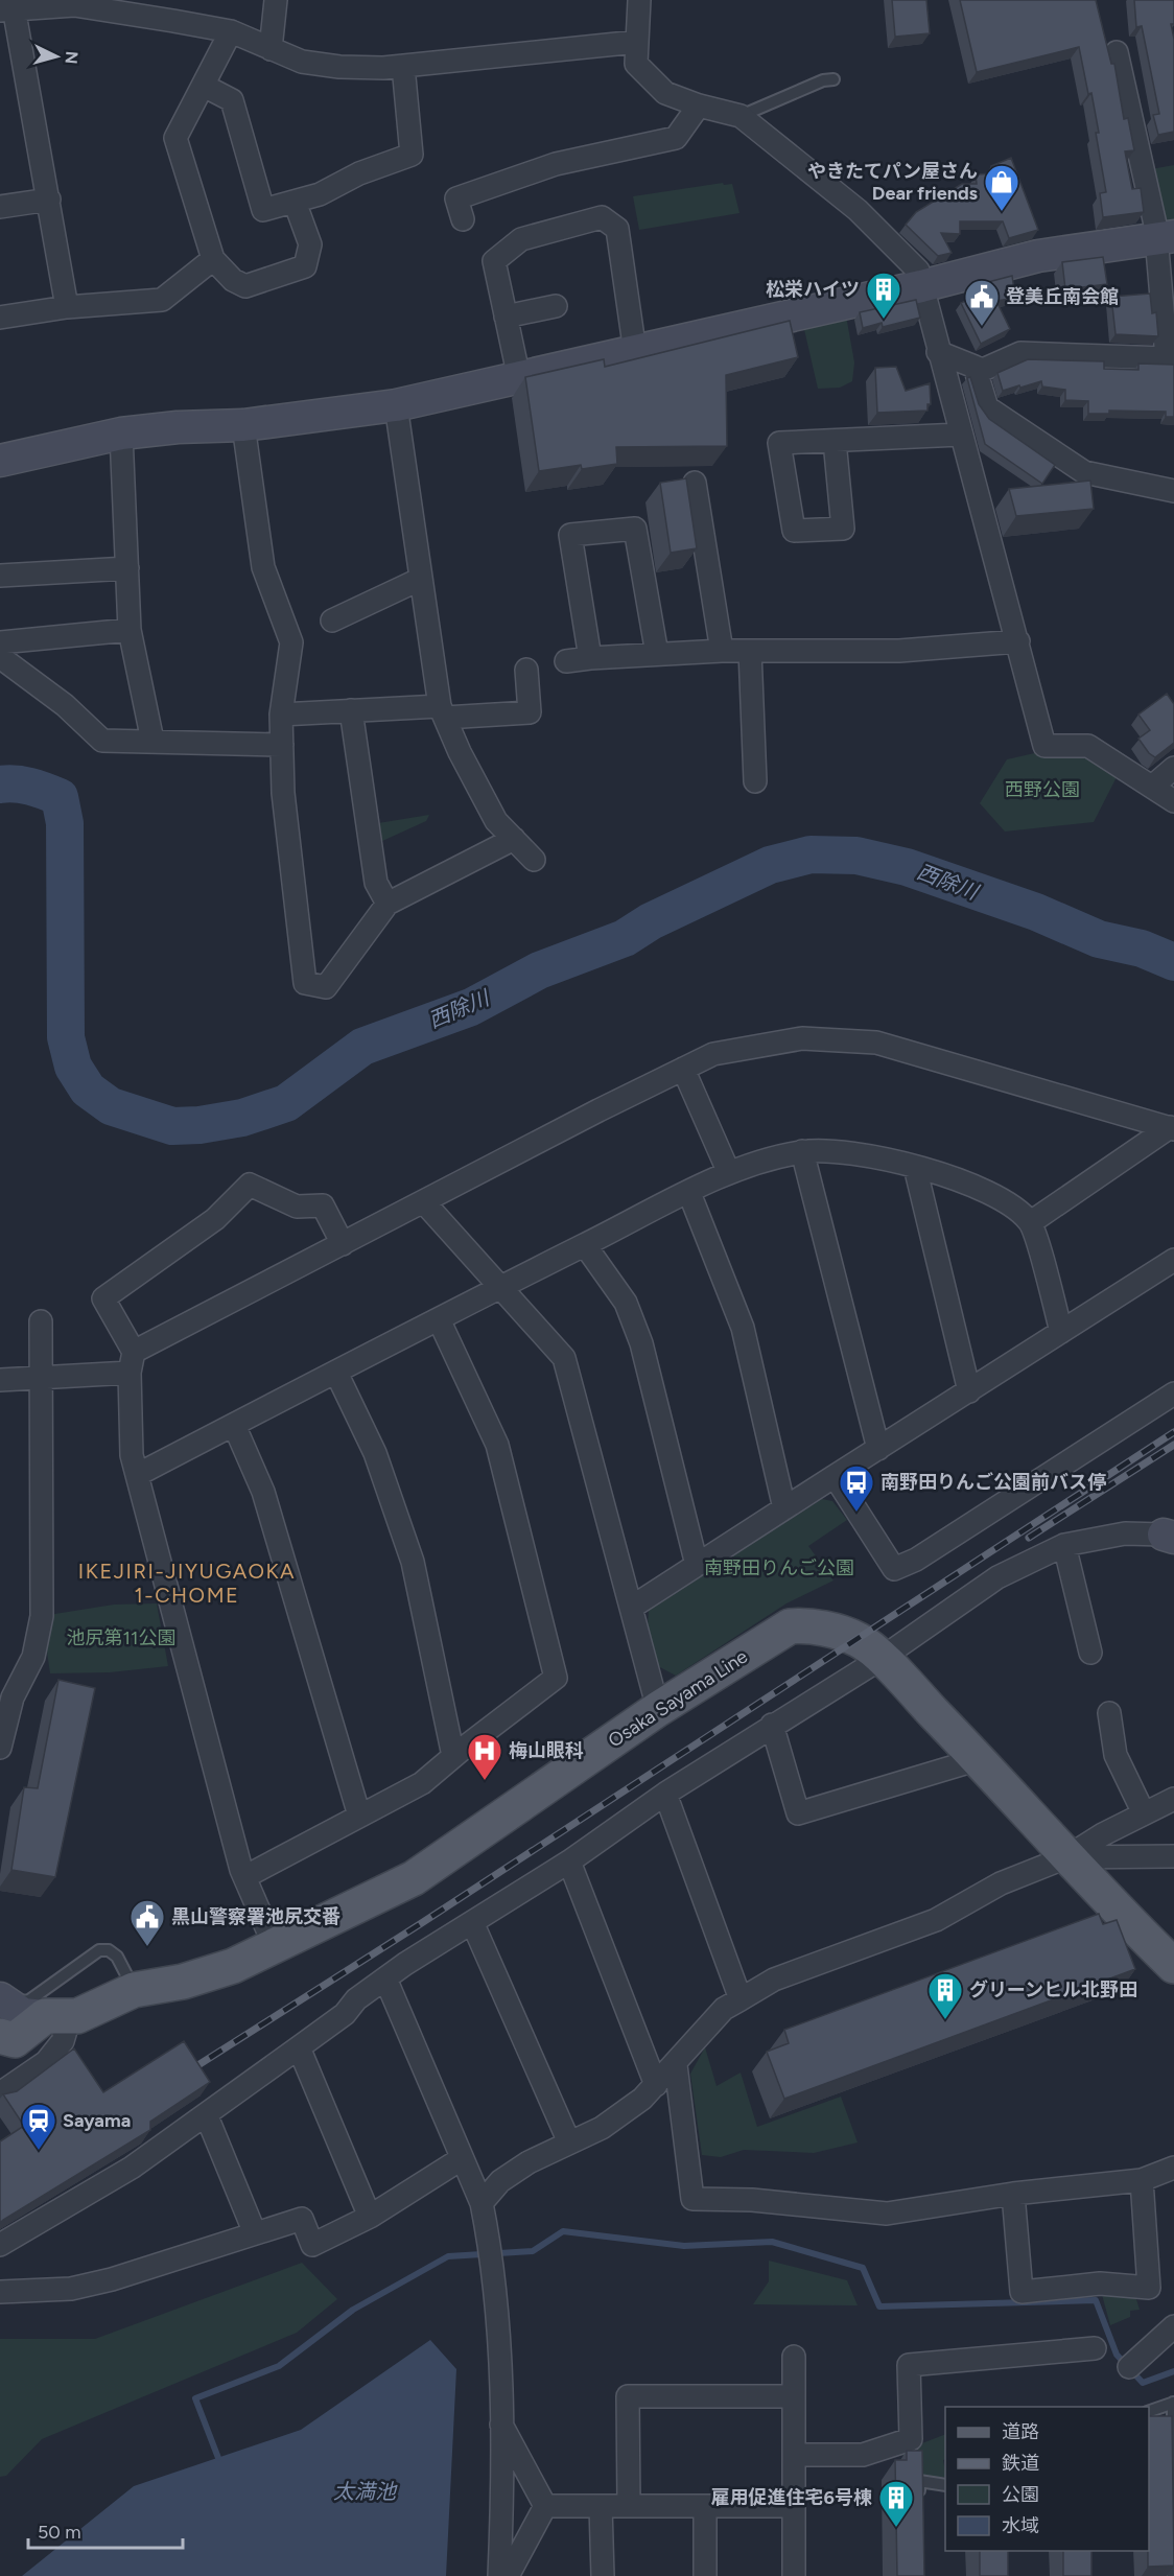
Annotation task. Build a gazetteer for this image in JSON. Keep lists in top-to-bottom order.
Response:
{
  "streets": {
    "main road": ["Osaka Sayama Line"]
  },
  "districts": ["IKEJIRI-JIYUGAOKA 1-CHOME"],
  "water": ["西除川", "太満池"],
  "parks": ["西野公園", "南野田りんご公園", "池尻第11公園"],
  "places": {
    "shop": ["やきたてパン屋さん Dear friends"],
    "building": ["松栄ハイツ", "グリーンヒル北野田", "雇用促進住宅6号棟"],
    "public building": ["登美丘南会館", "黒山警察署池尻交番"],
    "bus stop": ["南野田りんご公園前バス停"],
    "hospital": ["梅山眼科"],
    "station": ["Sayama"]
  },
  "legend": [
    "道路",
    "鉄道",
    "公園",
    "水域"
  ],
  "scale_bar": "50 m",
  "north": "right"
}
